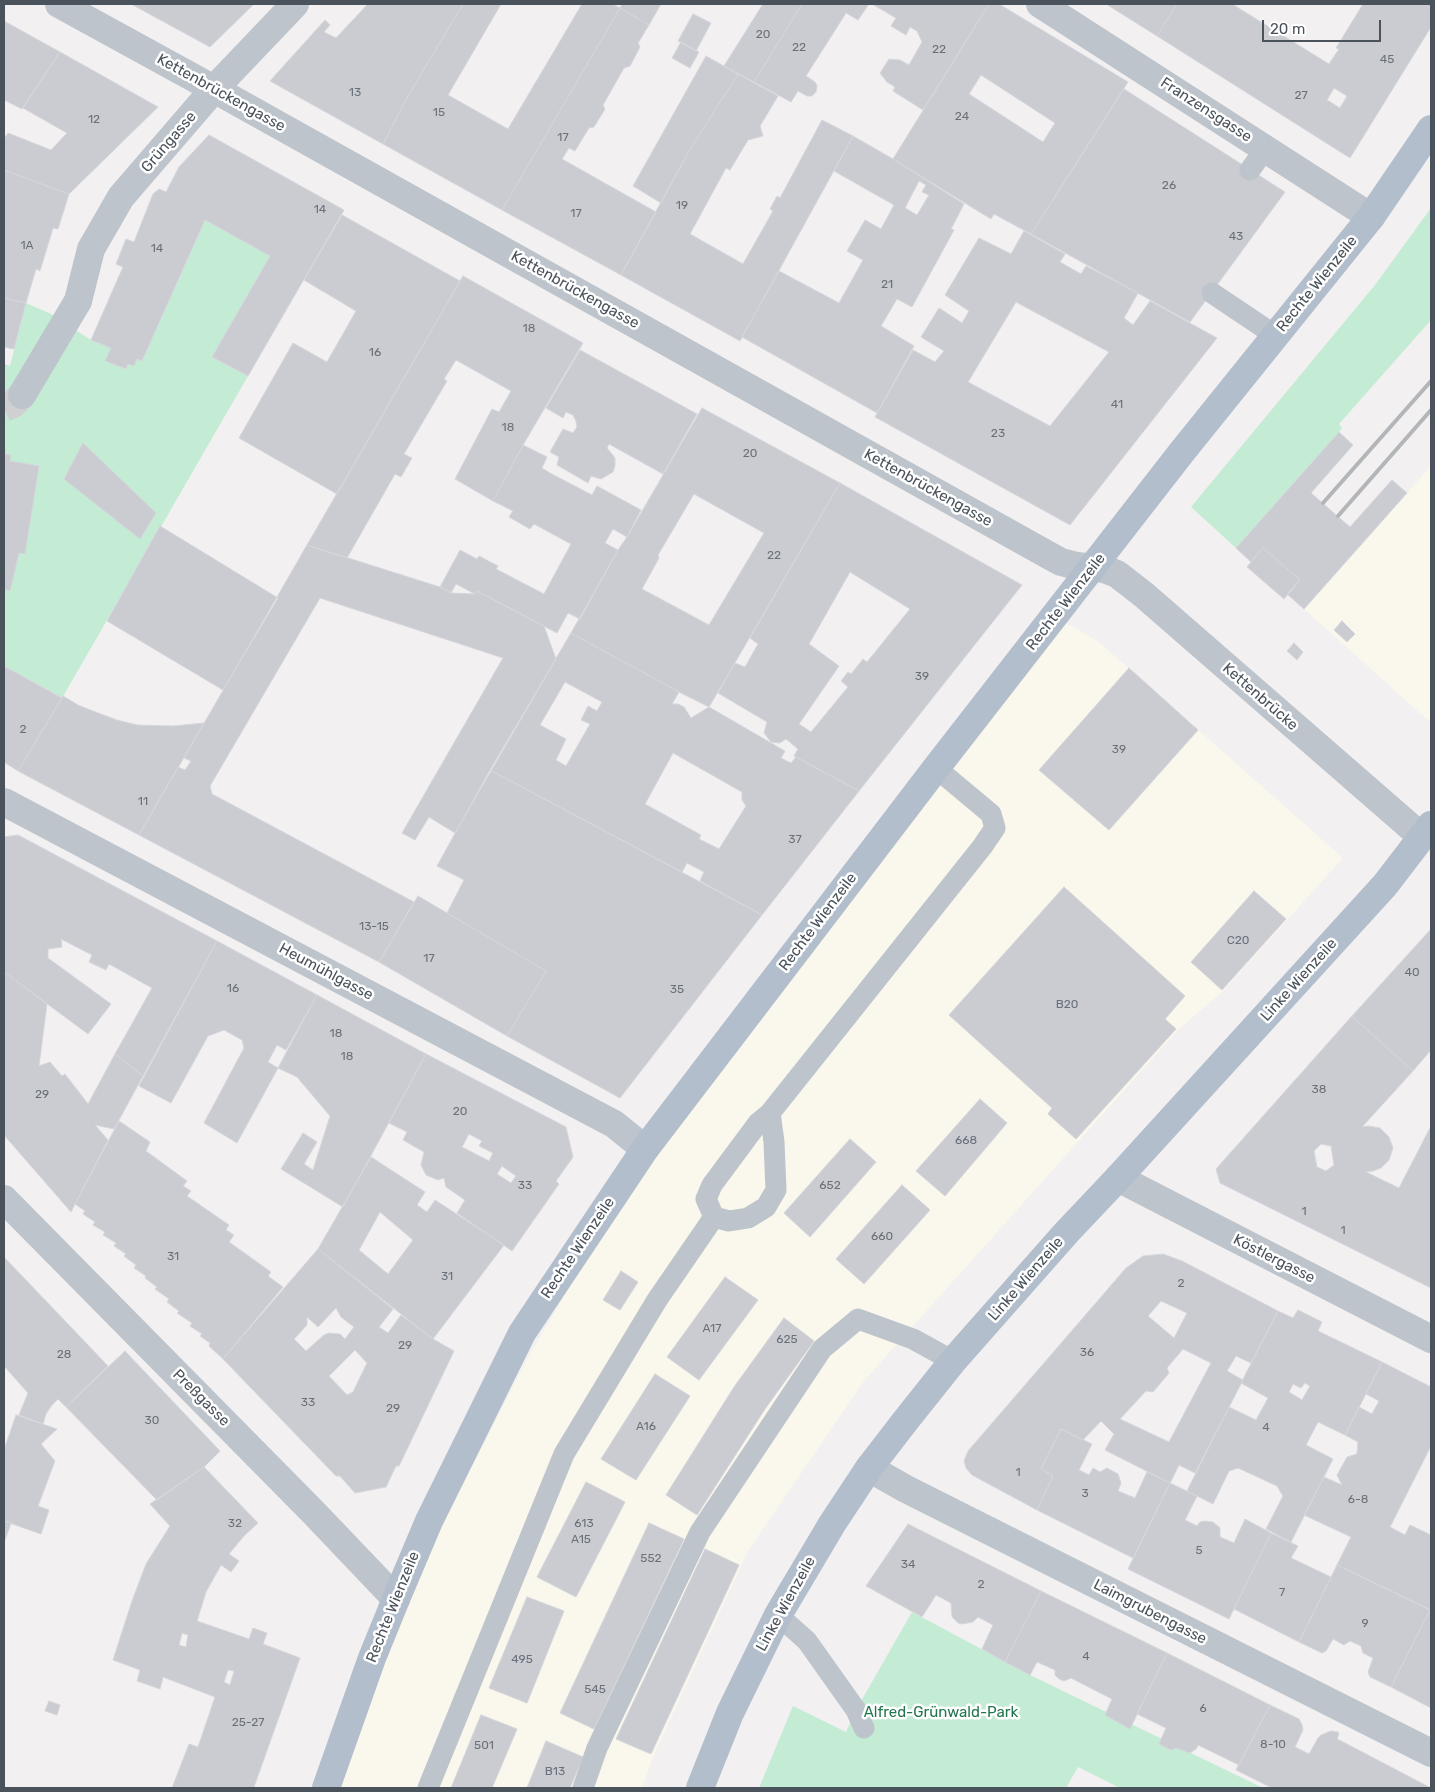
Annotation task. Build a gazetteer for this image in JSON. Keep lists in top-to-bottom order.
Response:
{
  "streets": {
    "main road": ["Rechte Wienzeile", "Linke Wienzeile"],
    "street": [
      "Kettenbrückengasse",
      "Franzensgasse",
      "Grüngasse",
      "Kettenbrücke",
      "Heumühlgasse",
      "Köstlergasse",
      "Preßgasse",
      "Laimgrubengasse"
    ]
  },
  "crossings": [
    ["Kettenbrückengasse", "Grüngasse"],
    ["Kettenbrückengasse", "Rechte Wienzeile"],
    ["Kettenbrückengasse", "Kettenbrücke"],
    ["Franzensgasse", "Rechte Wienzeile"],
    ["Rechte Wienzeile", "Kettenbrücke"],
    ["Rechte Wienzeile", "Heumühlgasse"],
    ["Rechte Wienzeile", "Preßgasse"],
    ["Kettenbrücke", "Linke Wienzeile"],
    ["Linke Wienzeile", "Köstlergasse"],
    ["Linke Wienzeile", "Laimgrubengasse"]
  ],
  "parks": ["Alfred-Grünwald-Park"],
  "house_numbers": [
    "20",
    "22",
    "22",
    "45",
    "13",
    "27",
    "15",
    "24",
    "12",
    "17",
    "26",
    "19",
    "14",
    "17",
    "43",
    "1A",
    "14",
    "21",
    "18",
    "16",
    "41",
    "18",
    "23",
    "20",
    "22",
    "39",
    "2",
    "39",
    "11",
    "37",
    "13-15",
    "C20",
    "17",
    "40",
    "16",
    "35",
    "B20",
    "18",
    "18",
    "38",
    "29",
    "20",
    "668",
    "33",
    "652",
    "1",
    "1",
    "660",
    "31",
    "31",
    "2",
    "A17",
    "625",
    "29",
    "36",
    "28",
    "33",
    "29",
    "30",
    "A16",
    "4",
    "1",
    "3",
    "6-8",
    "32",
    "613",
    "A15",
    "5",
    "552",
    "34",
    "2",
    "7",
    "9",
    "4",
    "495",
    "545",
    "6",
    "25-27",
    "8-10",
    "501",
    "B13"
  ],
  "scale_bar": "20 m"
}
